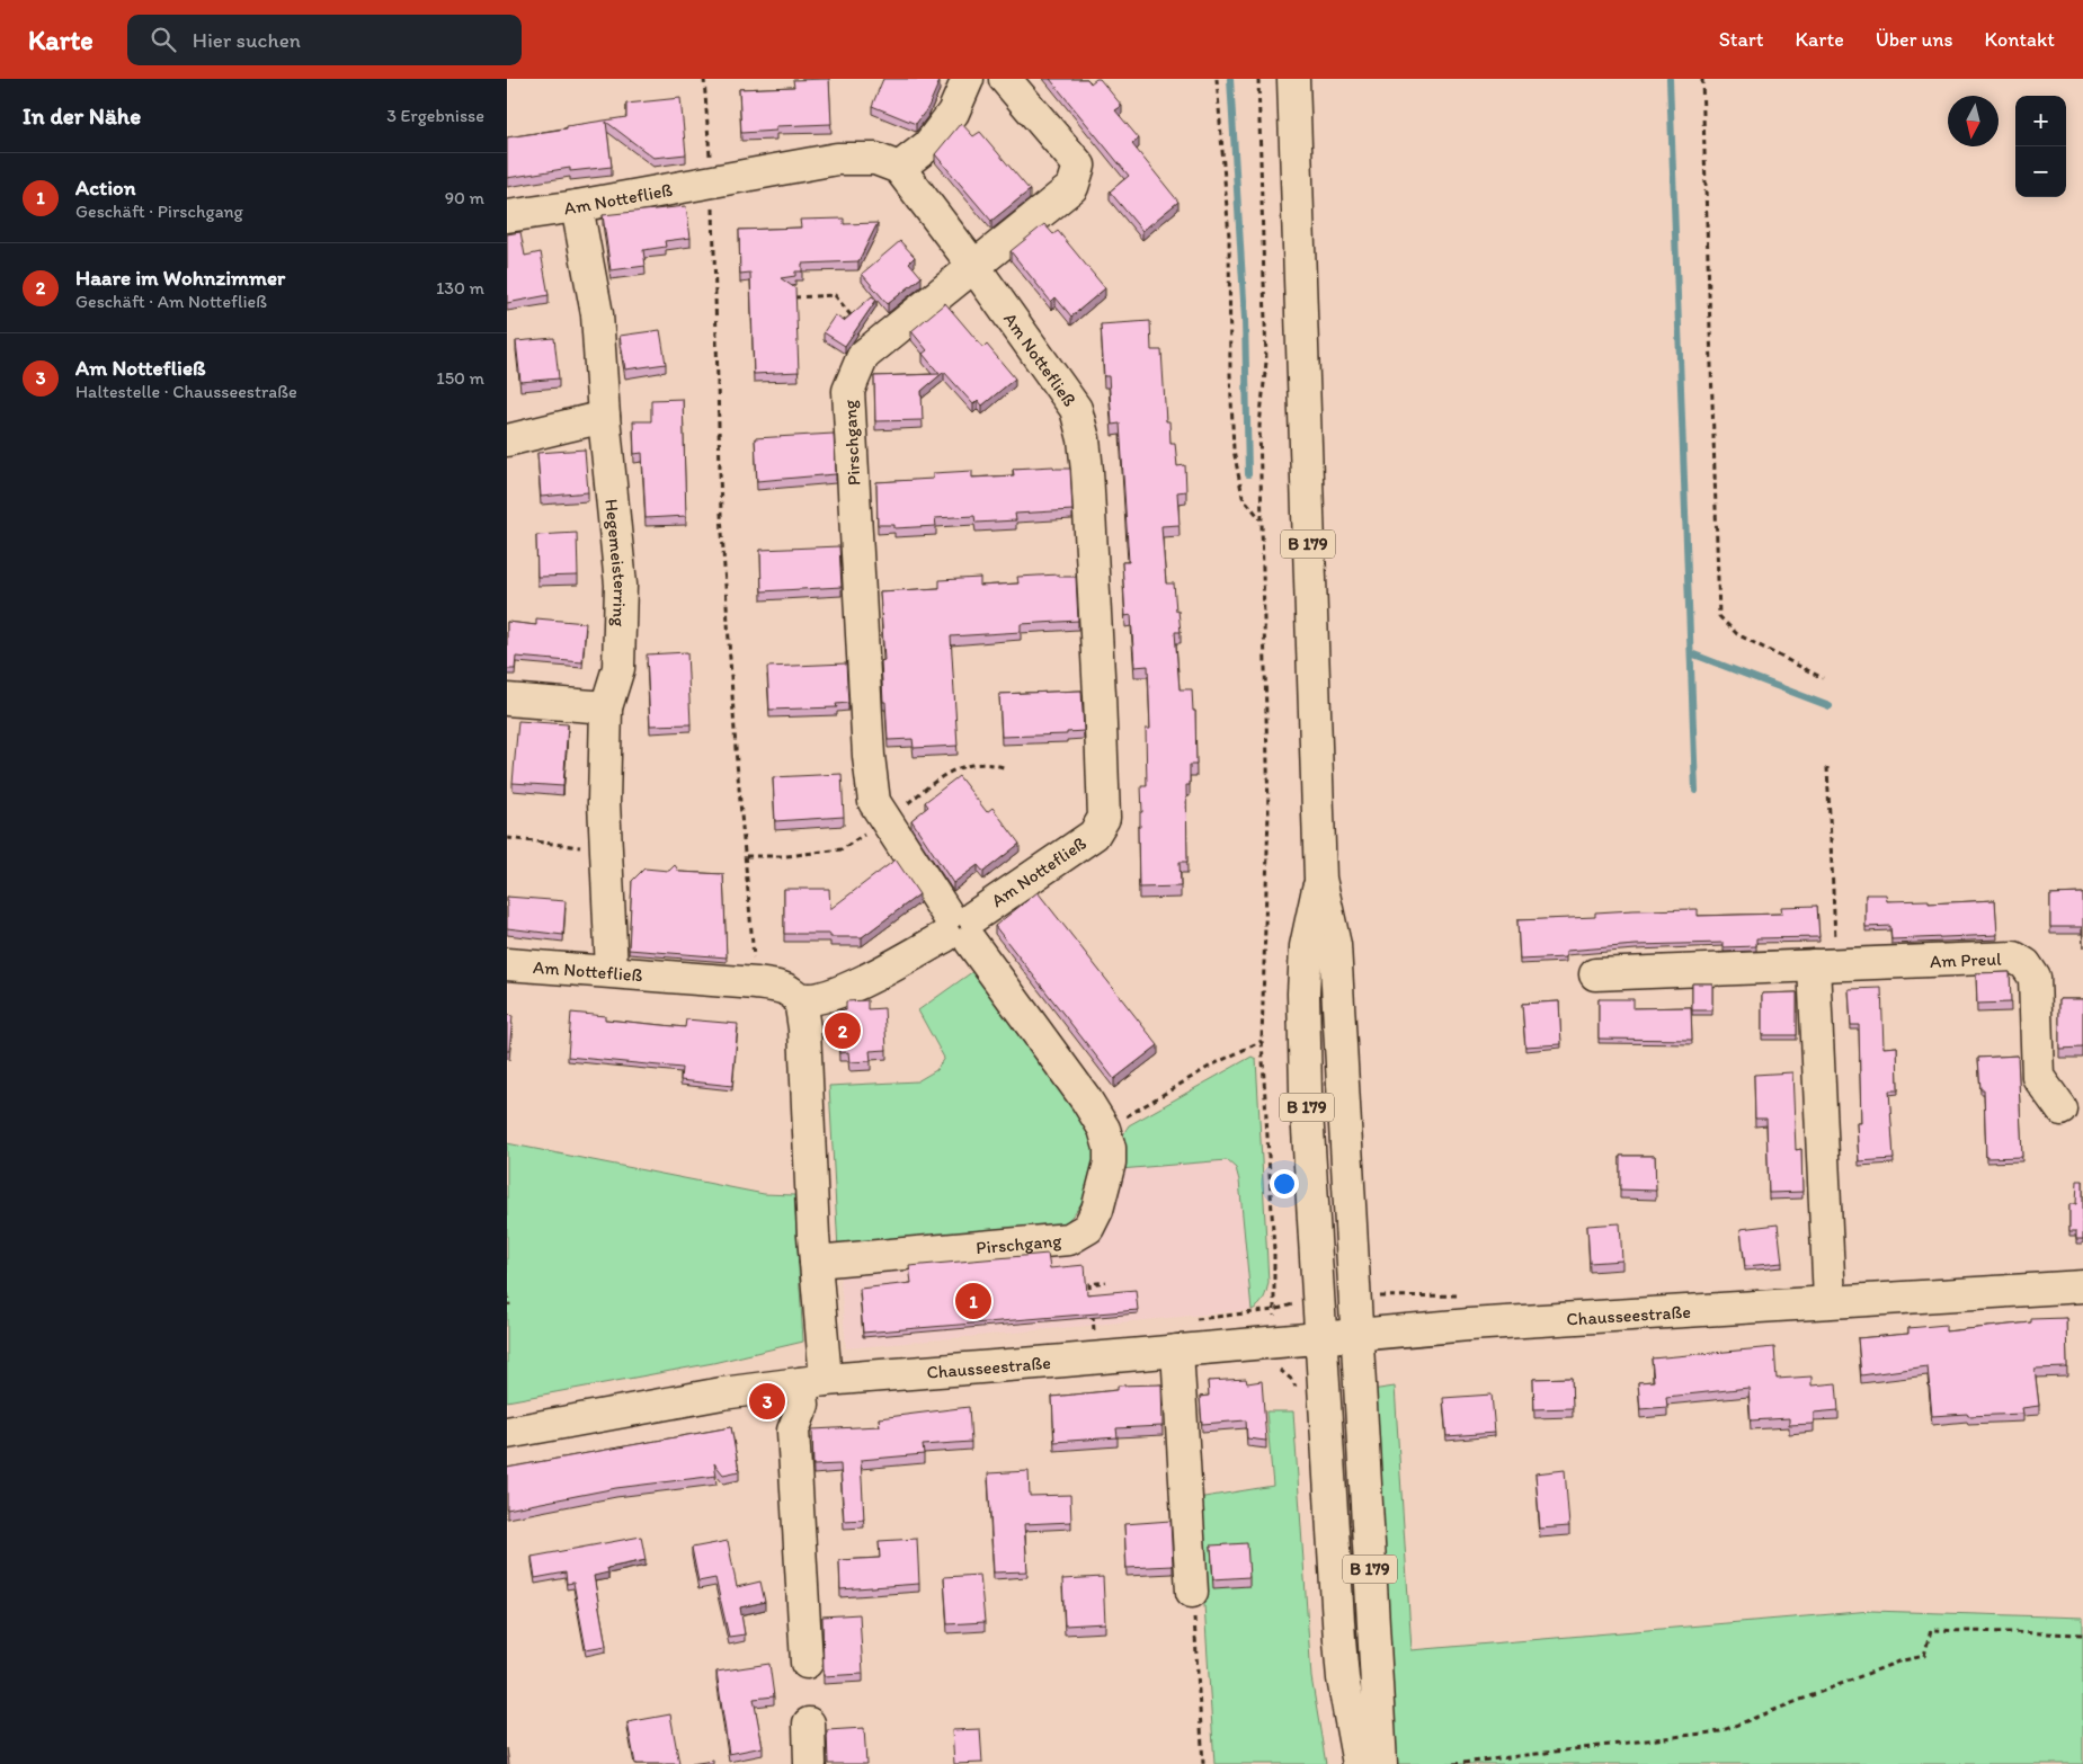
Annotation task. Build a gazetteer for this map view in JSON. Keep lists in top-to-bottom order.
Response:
{
  "streets": {
    "street": [
      "Am Nottefließ",
      "Pirschgang",
      "B 179",
      "Hegemeisterring",
      "Am Preul",
      "Chausseestraße"
    ]
  },
  "crossings": [
    ["Am Nottefließ", "Pirschgang"],
    ["Am Nottefließ", "Hegemeisterring"],
    ["B 179", "Chausseestraße"]
  ],
  "north": "bottom",
  "page": {
    "header": "Karte",
    "search": "Hier suchen",
    "nav": [
      "Start",
      "Karte",
      "Über uns",
      "Kontakt"
    ],
    "heading": ["In der Nähe", "3 Ergebnisse"],
    "map_buttons": ["+", "−"],
    "list": [
      {
        "mark": "1",
        "name": "Action",
        "note": "Geschäft · Pirschgang",
        "value": "90 m"
      },
      {
        "mark": "2",
        "name": "Haare im Wohnzimmer",
        "note": "Geschäft · Am Nottefließ",
        "value": "130 m"
      },
      {
        "mark": "3",
        "name": "Am Nottefließ",
        "note": "Haltestelle · Chausseestraße",
        "value": "150 m"
      }
    ],
    "pins": ["2", "1", "3"]
  }
}
